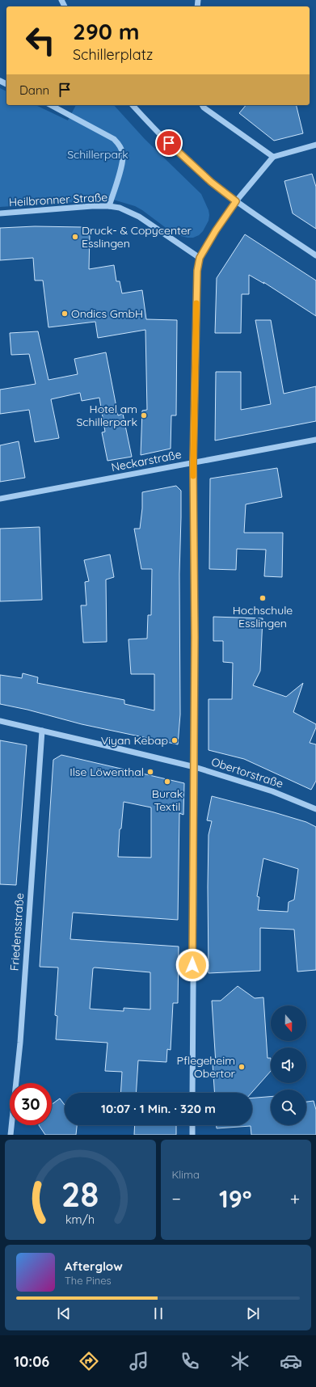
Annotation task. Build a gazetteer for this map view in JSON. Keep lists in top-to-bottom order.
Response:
{
  "streets": {
    "street": [
      "Heilbronner Straße",
      "Neckarstraße",
      "Obertorstraße",
      "Friedensstraße"
    ]
  },
  "crossings": [
    ["Obertorstraße", "Friedensstraße"]
  ],
  "parks": ["Schillerpark"],
  "places": [
    "Druck- & Copycenter Esslingen",
    "Ondics GmbH",
    "Hotel am Schillerpark",
    "Hochschule Esslingen",
    "Viyan Kebap",
    "Ilse Löwenthal",
    "Burak Textil",
    "Pflegeheim Obertor"
  ],
  "north": "bottom",
  "page": {
    "turn": ["290 m", "Schillerplatz"],
    "then": "Dann",
    "limit": "30",
    "trip": "10:07 · 1 Min. · 320 m",
    "tile": "Klima",
    "heat": ["−", "19°", "+"],
    "song": ["Afterglow", "The Pines"],
    "tabs": "10:06",
    "gauge": ["28", "km/h"]
  }
}
